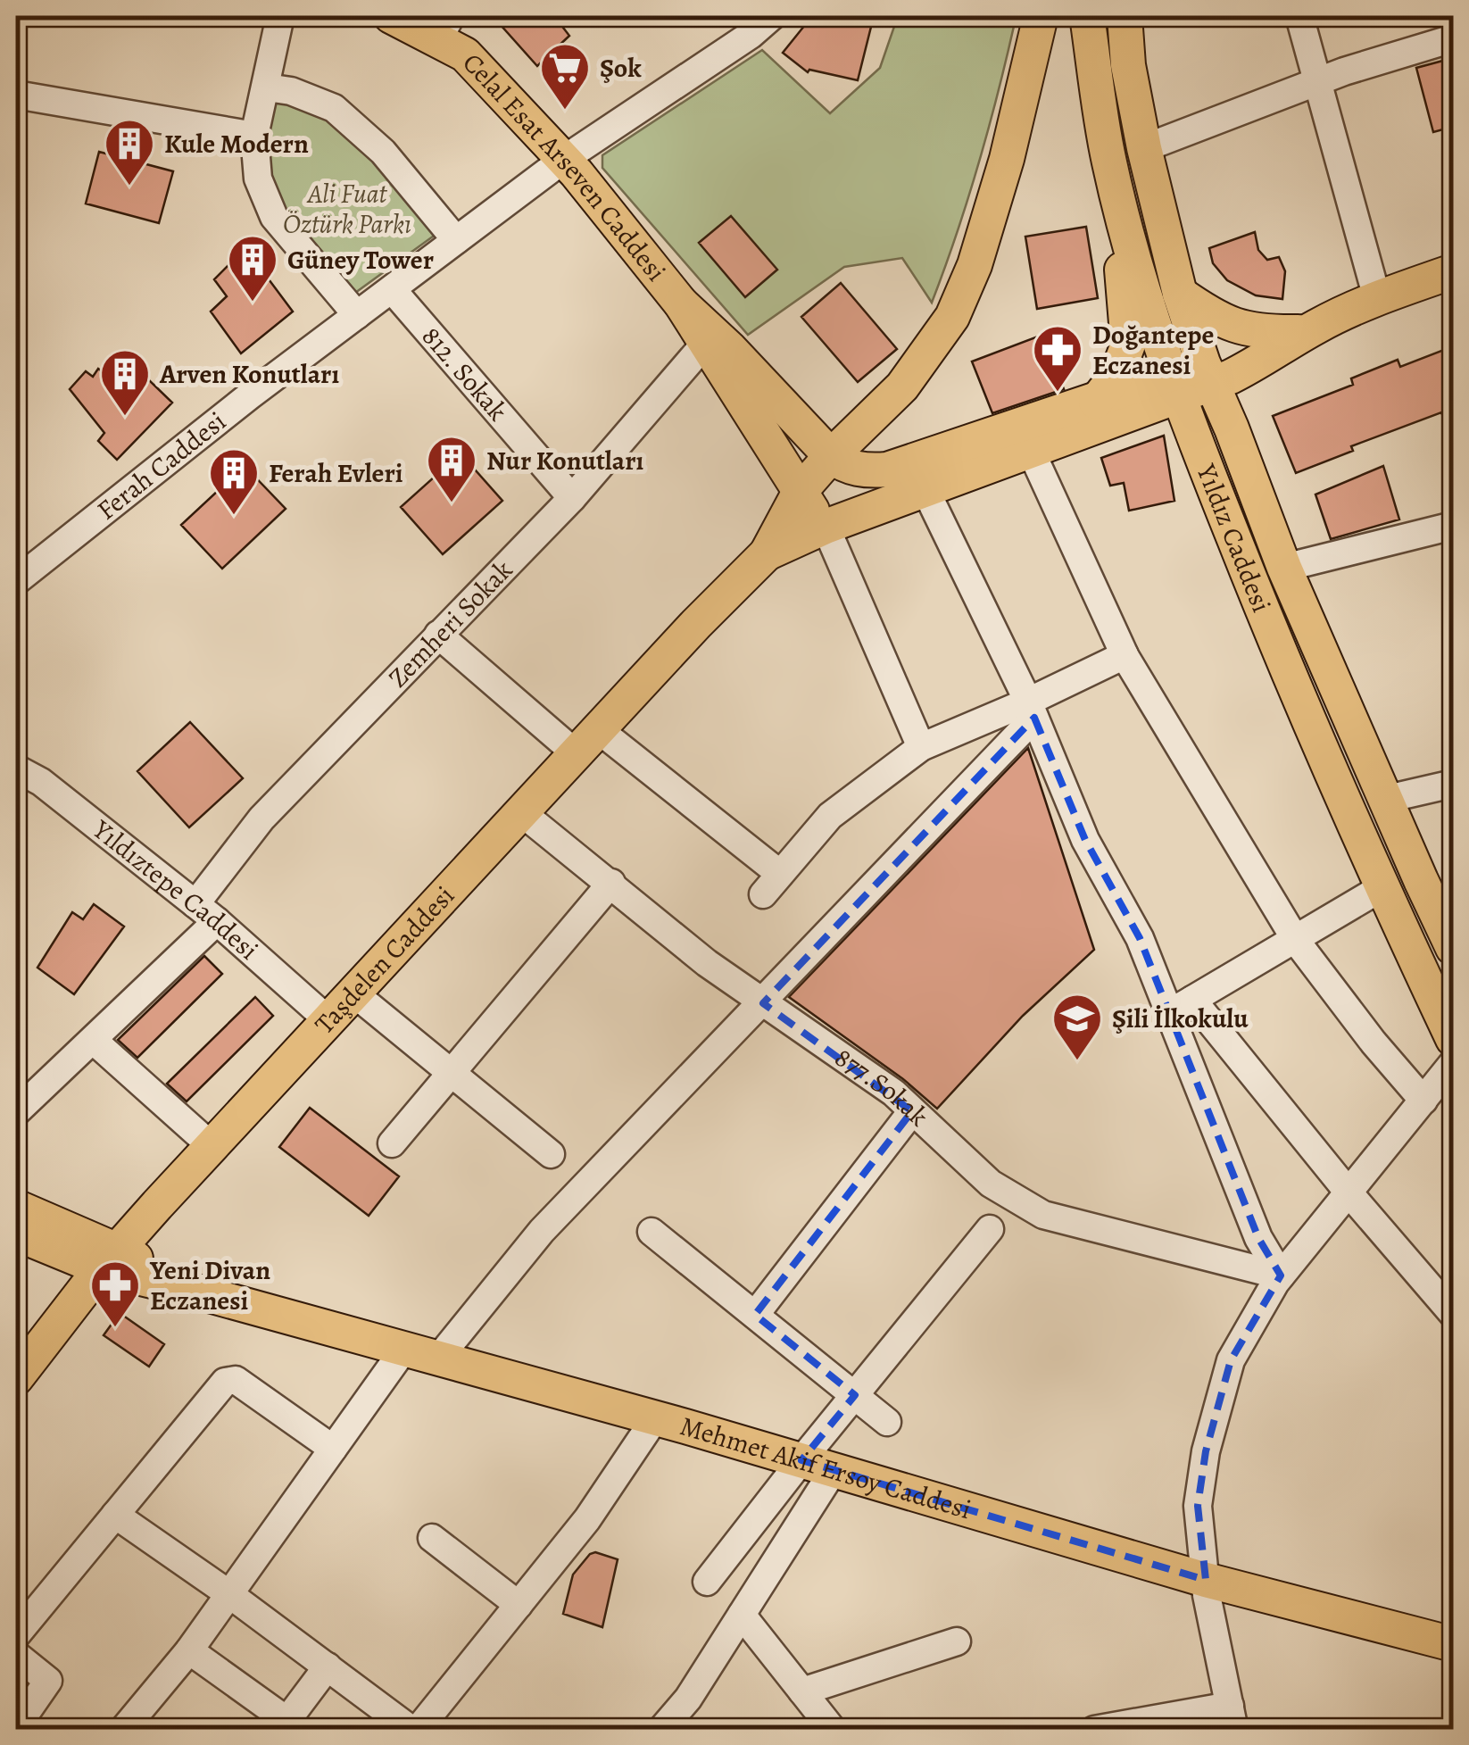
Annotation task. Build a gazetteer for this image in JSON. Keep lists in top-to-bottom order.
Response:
{
  "streets": {
    "main road": [
      "Celal Esat Arseven Caddesi",
      "Yıldız Caddesi",
      "Taşdelen Caddesi",
      "Mehmet Akif Ersoy Caddesi"
    ],
    "street": [
      "812. Sokak",
      "Ferah Caddesi",
      "Zemheri Sokak",
      "Yıldıztepe Caddesi",
      "877.Sokak"
    ]
  },
  "crossings": [
    ["Celal Esat Arseven Caddesi", "Ferah Caddesi"],
    ["812. Sokak", "Ferah Caddesi"],
    ["812. Sokak", "Zemheri Sokak"],
    ["Zemheri Sokak", "Yıldıztepe Caddesi"],
    ["Yıldıztepe Caddesi", "Taşdelen Caddesi"],
    ["Taşdelen Caddesi", "877.Sokak"],
    ["Taşdelen Caddesi", "Mehmet Akif Ersoy Caddesi"]
  ],
  "parks": ["Ali Fuat Öztürk Parkı"],
  "places": {
    "supermarket": ["Şok"],
    "building": [
      "Kule Modern",
      "Güney Tower",
      "Arven Konutları",
      "Nur Konutları",
      "Ferah Evleri"
    ],
    "pharmacy": ["Doğantepe Eczanesi", "Yeni Divan Eczanesi"],
    "school or university": ["Şili İlkokulu"]
  }
}
